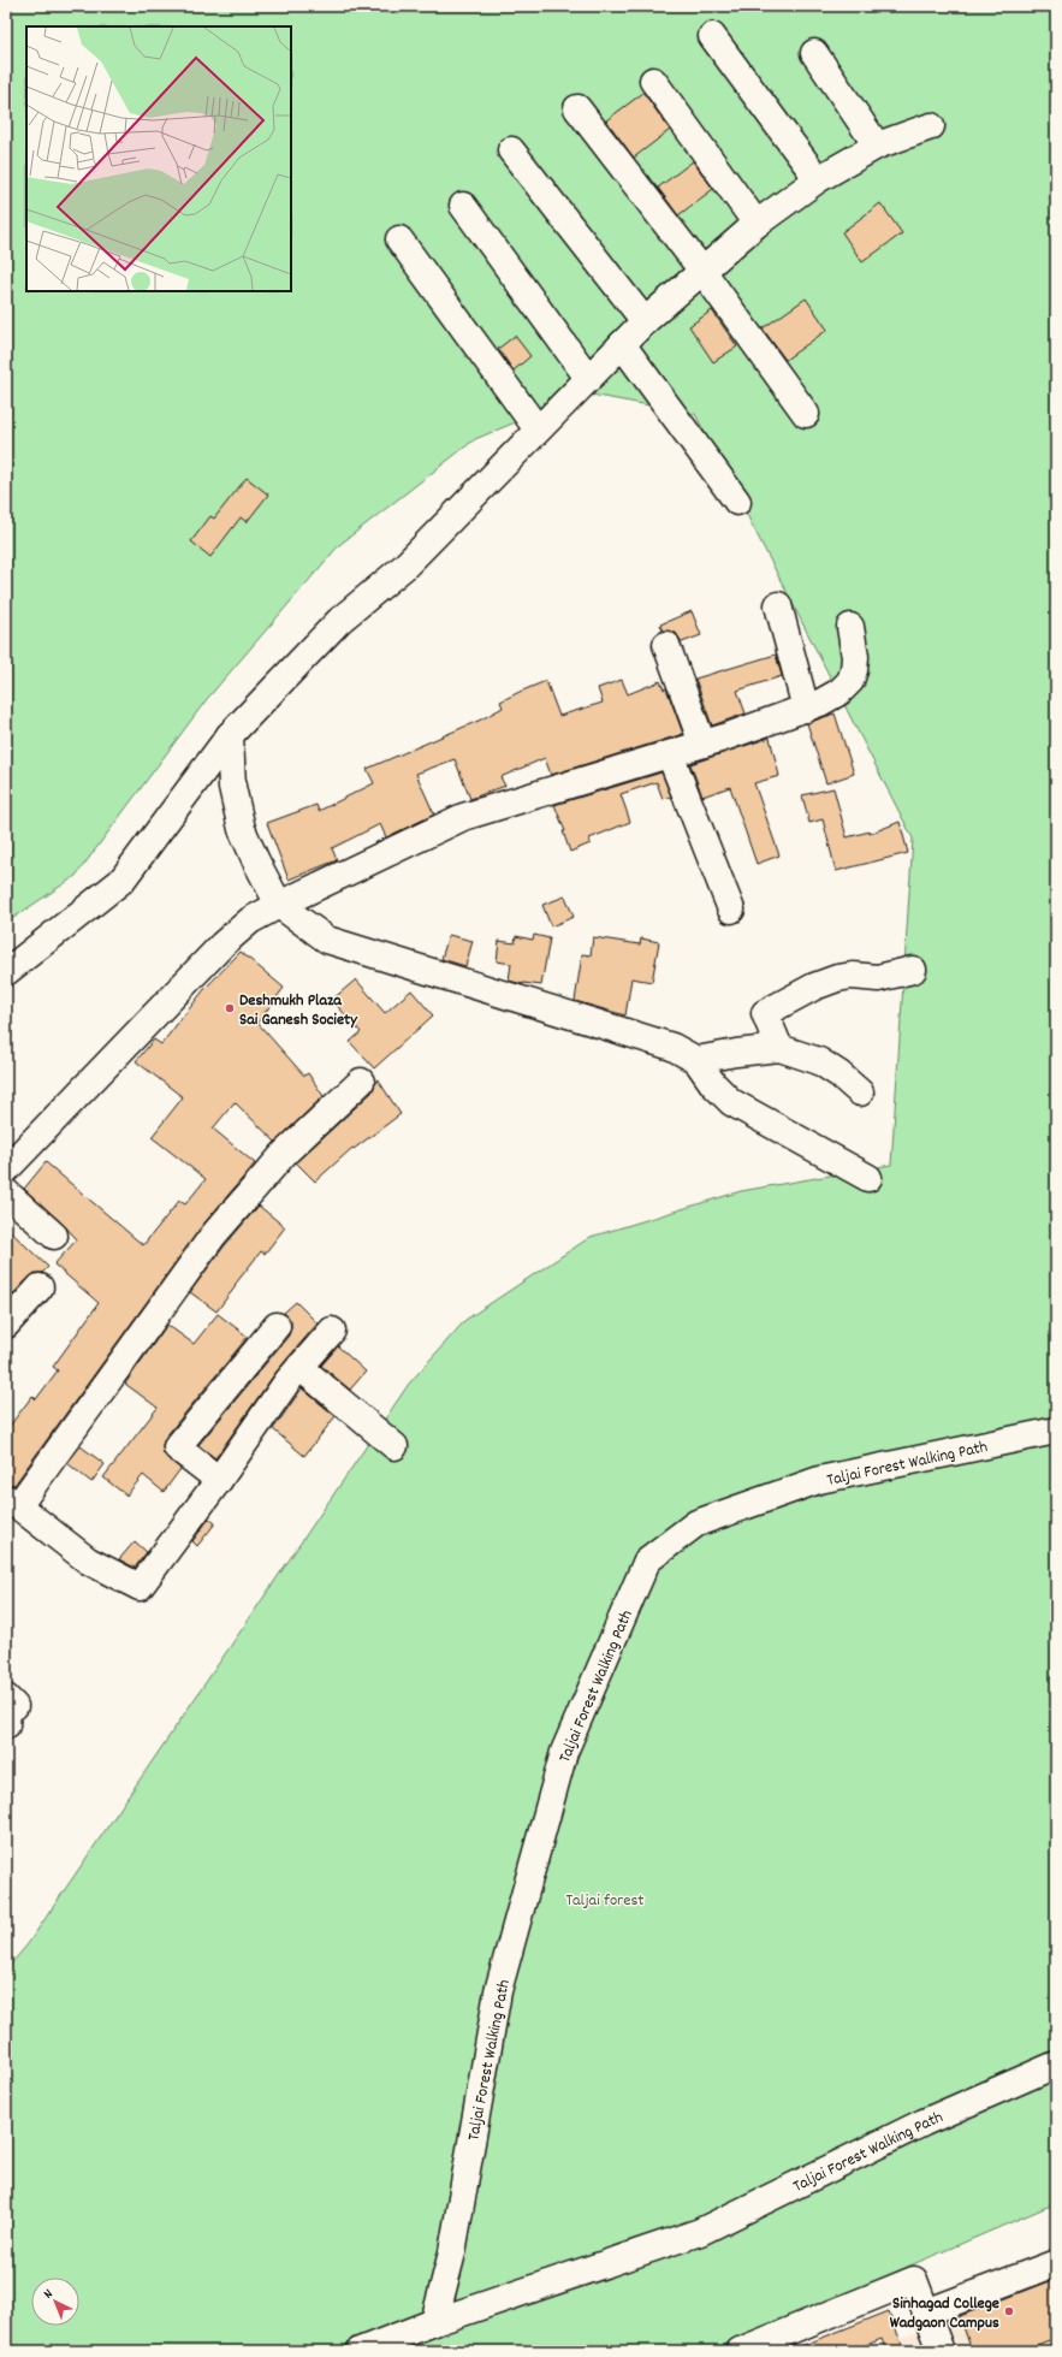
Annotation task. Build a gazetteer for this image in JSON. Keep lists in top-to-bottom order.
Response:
{
  "streets": {
    "street": ["Taljai Forest Walking Path"]
  },
  "parks": ["Taljai forest"],
  "places": ["Deshmukh Plaza Sai Ganesh Society", "Sinhagad College Wadgaon Campus"],
  "north": "top left"
}
